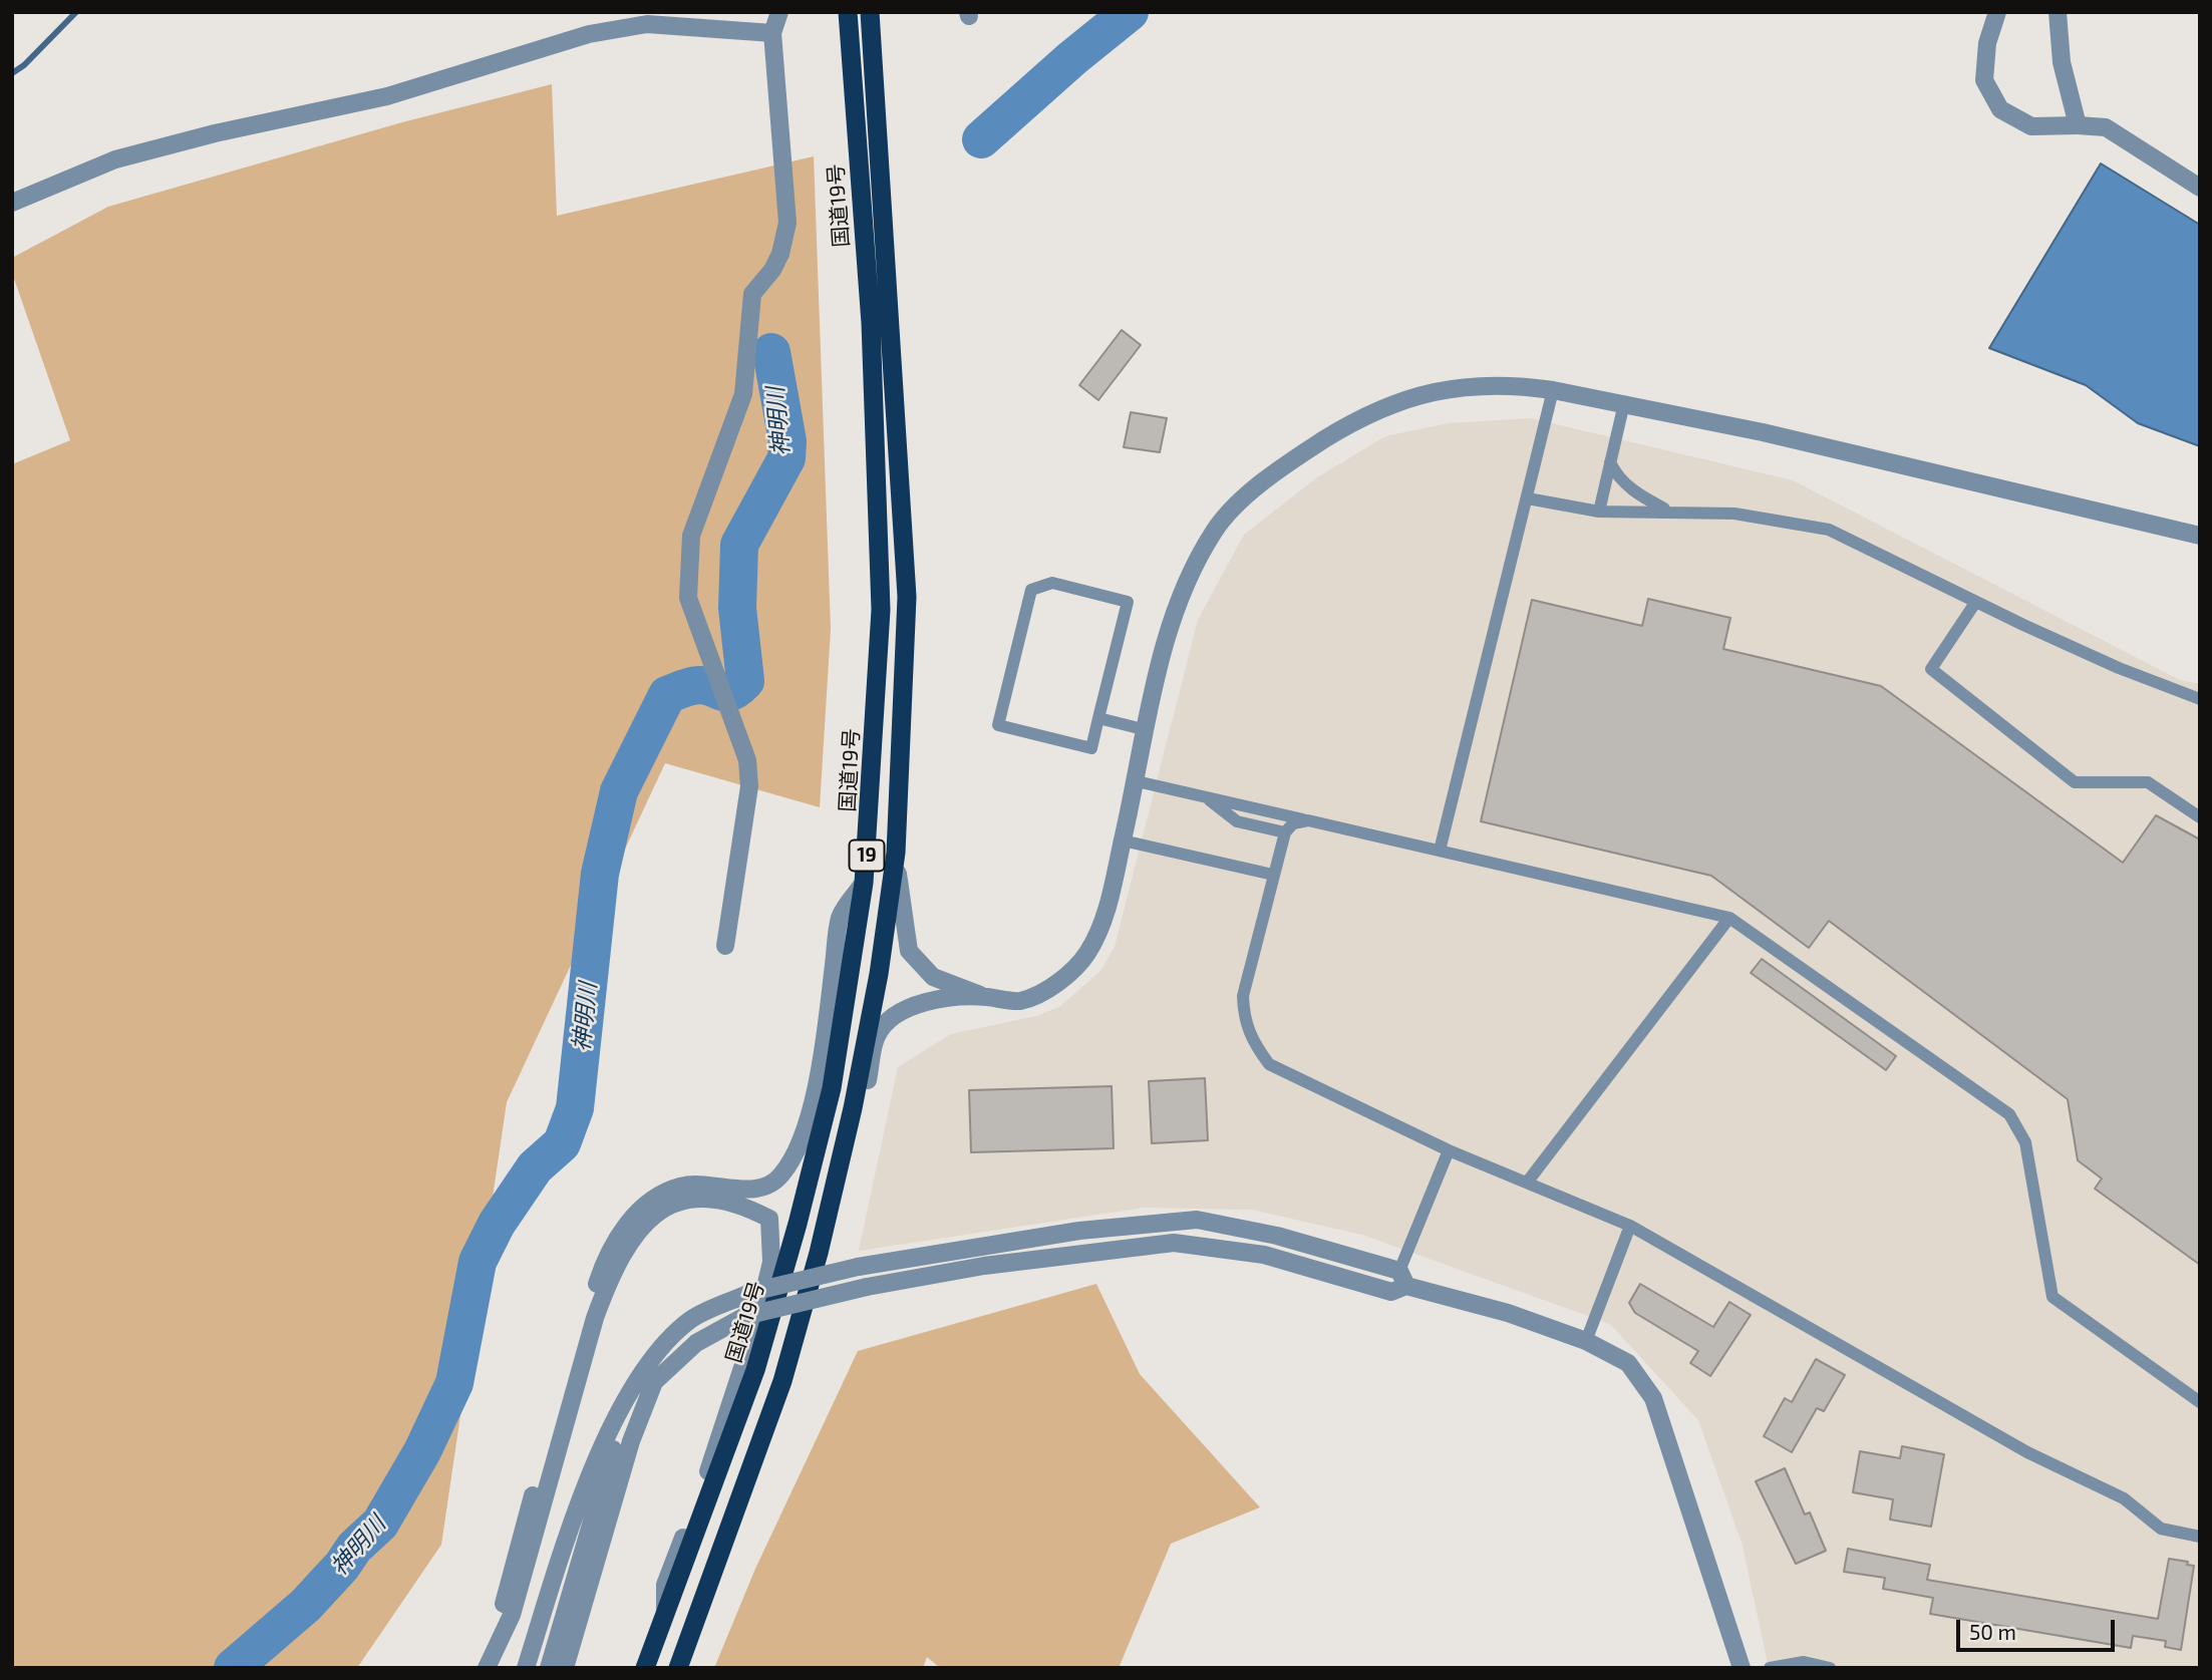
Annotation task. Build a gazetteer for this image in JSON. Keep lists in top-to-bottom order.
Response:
{
  "streets": {
    "highway": ["国道19号", "19"]
  },
  "water": ["神明川"],
  "scale_bar": "50 m"
}
